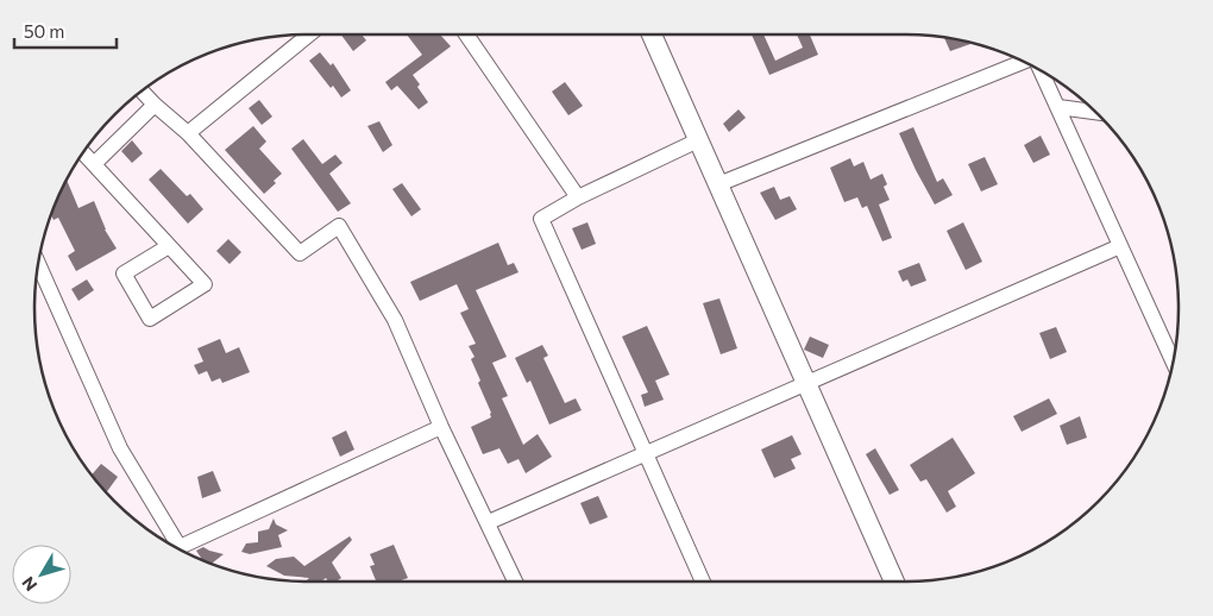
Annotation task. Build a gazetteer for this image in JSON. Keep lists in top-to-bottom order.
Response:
{
  "scale_bar": "50 m",
  "north": "bottom left"
}
